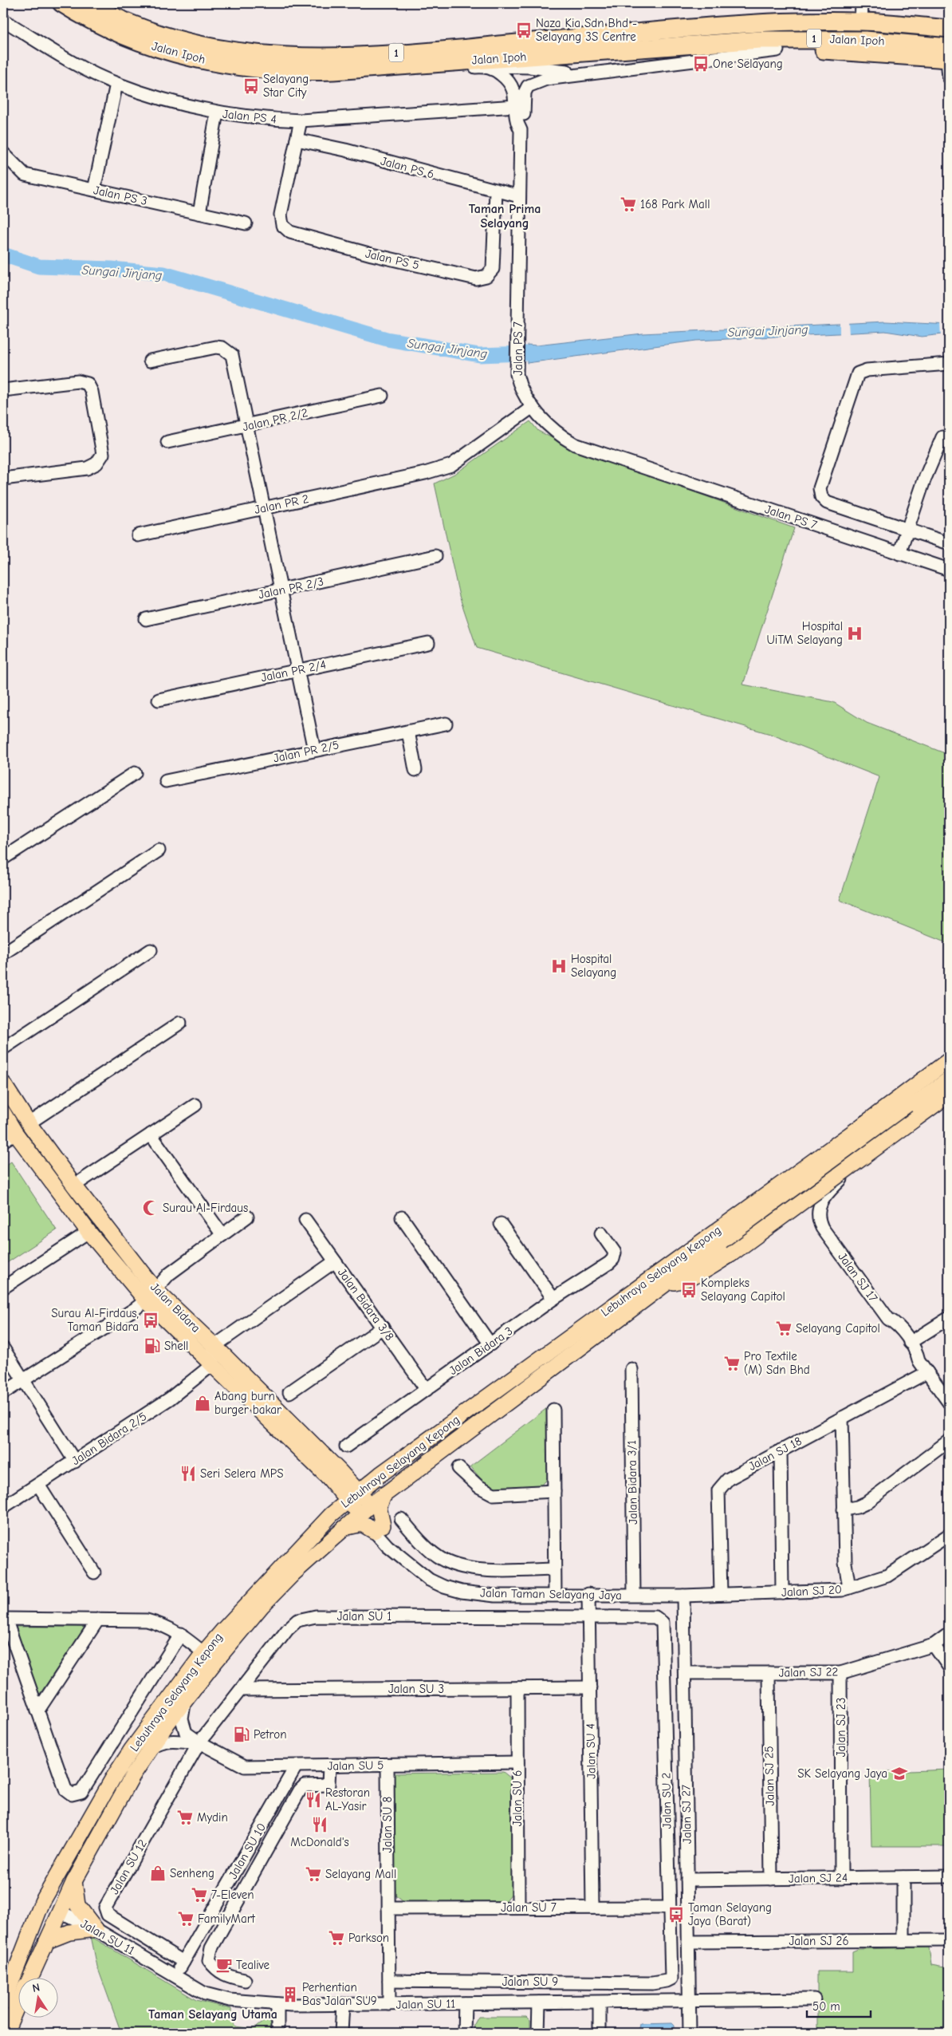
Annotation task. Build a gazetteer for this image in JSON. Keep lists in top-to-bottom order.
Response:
{
  "streets": {
    "highway": ["1", "Jalan Ipoh"],
    "main road": ["Lebuhraya Selayang Kepong", "Jalan Bidara"],
    "street": [
      "Jalan PS 4",
      "Jalan PS 6",
      "Jalan PS 3",
      "Jalan PS 5",
      "Jalan PS 7",
      "Jalan PR 2/2",
      "Jalan PR 2",
      "Jalan PR 2/3",
      "Jalan PR 2/4",
      "Jalan PR 2/5",
      "Jalan SJ 17",
      "Jalan Bidara 3/8",
      "Jalan Bidara 3",
      "Jalan Bidara 2/5",
      "Jalan SJ 18",
      "Jalan Bidara 3/1",
      "Jalan SJ 20",
      "Jalan Taman Selayang Jaya",
      "Jalan SU 1",
      "Jalan SJ 22",
      "Jalan SU 3",
      "Jalan SJ 23",
      "Jalan SU 4",
      "Jalan SU 5",
      "Jalan SJ 25",
      "Jalan SU 6",
      "Jalan SU 2",
      "Jalan SJ 27",
      "Jalan SU 8",
      "Jalan SU 10",
      "Jalan SU 12",
      "Jalan SJ 24",
      "Jalan SU 7",
      "Jalan SU 11",
      "Jalan SJ 26",
      "Jalan SU 9"
    ]
  },
  "crossings": [
    ["Jalan PS 4", "Jalan PS 7"],
    ["Jalan PS 6", "Jalan PS 5"],
    ["Jalan PS 6", "Jalan PS 7"],
    ["Jalan PS 7", "Jalan PR 2"],
    ["Lebuhraya Selayang Kepong", "Jalan SJ 17"],
    ["Lebuhraya Selayang Kepong", "Jalan Bidara"],
    ["Lebuhraya Selayang Kepong", "Jalan Taman Selayang Jaya"],
    ["Lebuhraya Selayang Kepong", "Jalan SU 5"],
    ["Lebuhraya Selayang Kepong", "Jalan SU 11"],
    ["Jalan SJ 17", "Jalan SJ 18"],
    ["Jalan Bidara 3/8", "Jalan Bidara 3"],
    ["Jalan Bidara", "Jalan Bidara 2/5"],
    ["Jalan Bidara", "Jalan Taman Selayang Jaya"],
    ["Jalan SJ 18", "Jalan SJ 20"],
    ["Jalan Bidara 3/1", "Jalan Taman Selayang Jaya"],
    ["Jalan SJ 20", "Jalan Taman Selayang Jaya"],
    ["Jalan SJ 20", "Jalan SJ 27"],
    ["Jalan Taman Selayang Jaya", "Jalan SU 4"],
    ["Jalan Taman Selayang Jaya", "Jalan SJ 27"],
    ["Jalan SU 1", "Jalan SU 3"],
    ["Jalan SU 1", "Jalan SU 4"],
    ["Jalan SU 1", "Jalan SU 5"],
    ["Jalan SU 1", "Jalan SU 2"],
    ["Jalan SU 1", "Jalan SU 12"],
    ["Jalan SJ 22", "Jalan SJ 23"],
    ["Jalan SJ 22", "Jalan SJ 25"],
    ["Jalan SJ 22", "Jalan SJ 27"],
    ["Jalan SU 3", "Jalan SU 4"],
    ["Jalan SU 3", "Jalan SU 6"],
    ["Jalan SJ 23", "Jalan SJ 24"],
    ["Jalan SU 4", "Jalan SU 7"],
    ["Jalan SU 5", "Jalan SU 6"],
    ["Jalan SU 5", "Jalan SU 8"],
    ["Jalan SU 5", "Jalan SU 10"],
    ["Jalan SU 5", "Jalan SU 12"],
    ["Jalan SJ 25", "Jalan SJ 24"],
    ["Jalan SU 6", "Jalan SU 7"],
    ["Jalan SU 2", "Jalan SU 7"],
    ["Jalan SU 2", "Jalan SU 9"],
    ["Jalan SJ 27", "Jalan SJ 24"],
    ["Jalan SJ 27", "Jalan SU 11"],
    ["Jalan SJ 27", "Jalan SJ 26"],
    ["Jalan SU 8", "Jalan SU 7"],
    ["Jalan SU 8", "Jalan SU 11"],
    ["Jalan SU 8", "Jalan SU 9"],
    ["Jalan SU 10", "Jalan SU 12"],
    ["Jalan SU 10", "Jalan SU 11"]
  ],
  "districts": ["Taman Prima Selayang", "Taman Selayang Utama"],
  "water": ["Sungai Jinjang"],
  "places": {
    "bus stop": [
      "Naza Kia Sdn Bhd - Selayang 3S Centre",
      "One Selayang",
      "Selayang Star City",
      "Kompleks Selayang Capitol",
      "Surau Al-Firdaus, Taman Bidara",
      "Taman Selayang Jaya (Barat)"
    ],
    "supermarket": [
      "168 Park Mall",
      "Selayang Capitol",
      "Pro Textile (M) Sdn Bhd",
      "Mydin",
      "Selayang Mall",
      "7-Eleven",
      "FamilyMart",
      "Parkson"
    ],
    "hospital": ["Hospital UiTM Selayang", "Hospital Selayang"],
    "mosque": ["Surau Al-Firdaus"],
    "fuel station": ["Shell", "Petron"],
    "shop": ["Abang burn burger bakar", "Senheng"],
    "restaurant": ["Seri Selera MPS", "Restoran AL-Yasir", "McDonald's"],
    "school or university": ["SK Selayang Jaya"],
    "cafe": ["Tealive"],
    "building": ["Perhentian Bas Jalan SU9"]
  },
  "scale_bar": "50 m",
  "north": "top"
}
